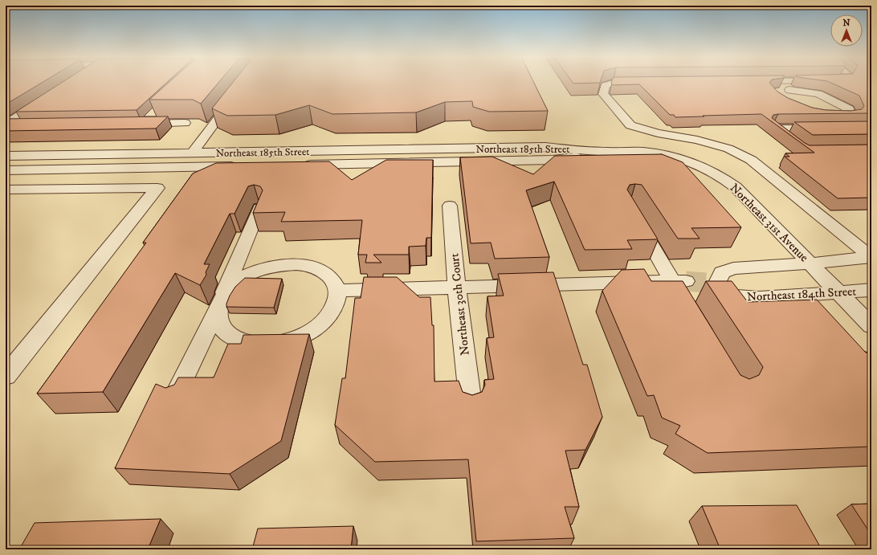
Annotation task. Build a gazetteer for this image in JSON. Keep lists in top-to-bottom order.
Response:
{
  "streets": {
    "street": [
      "Northeast 185th Street",
      "Northeast 31st Avenue",
      "Northeast 184th Street",
      "Northeast 30th Court"
    ]
  },
  "crossings": [
    ["Northeast 185th Street", "Northeast 31st Avenue"],
    ["Northeast 31st Avenue", "Northeast 184th Street"]
  ],
  "north": "top"
}
